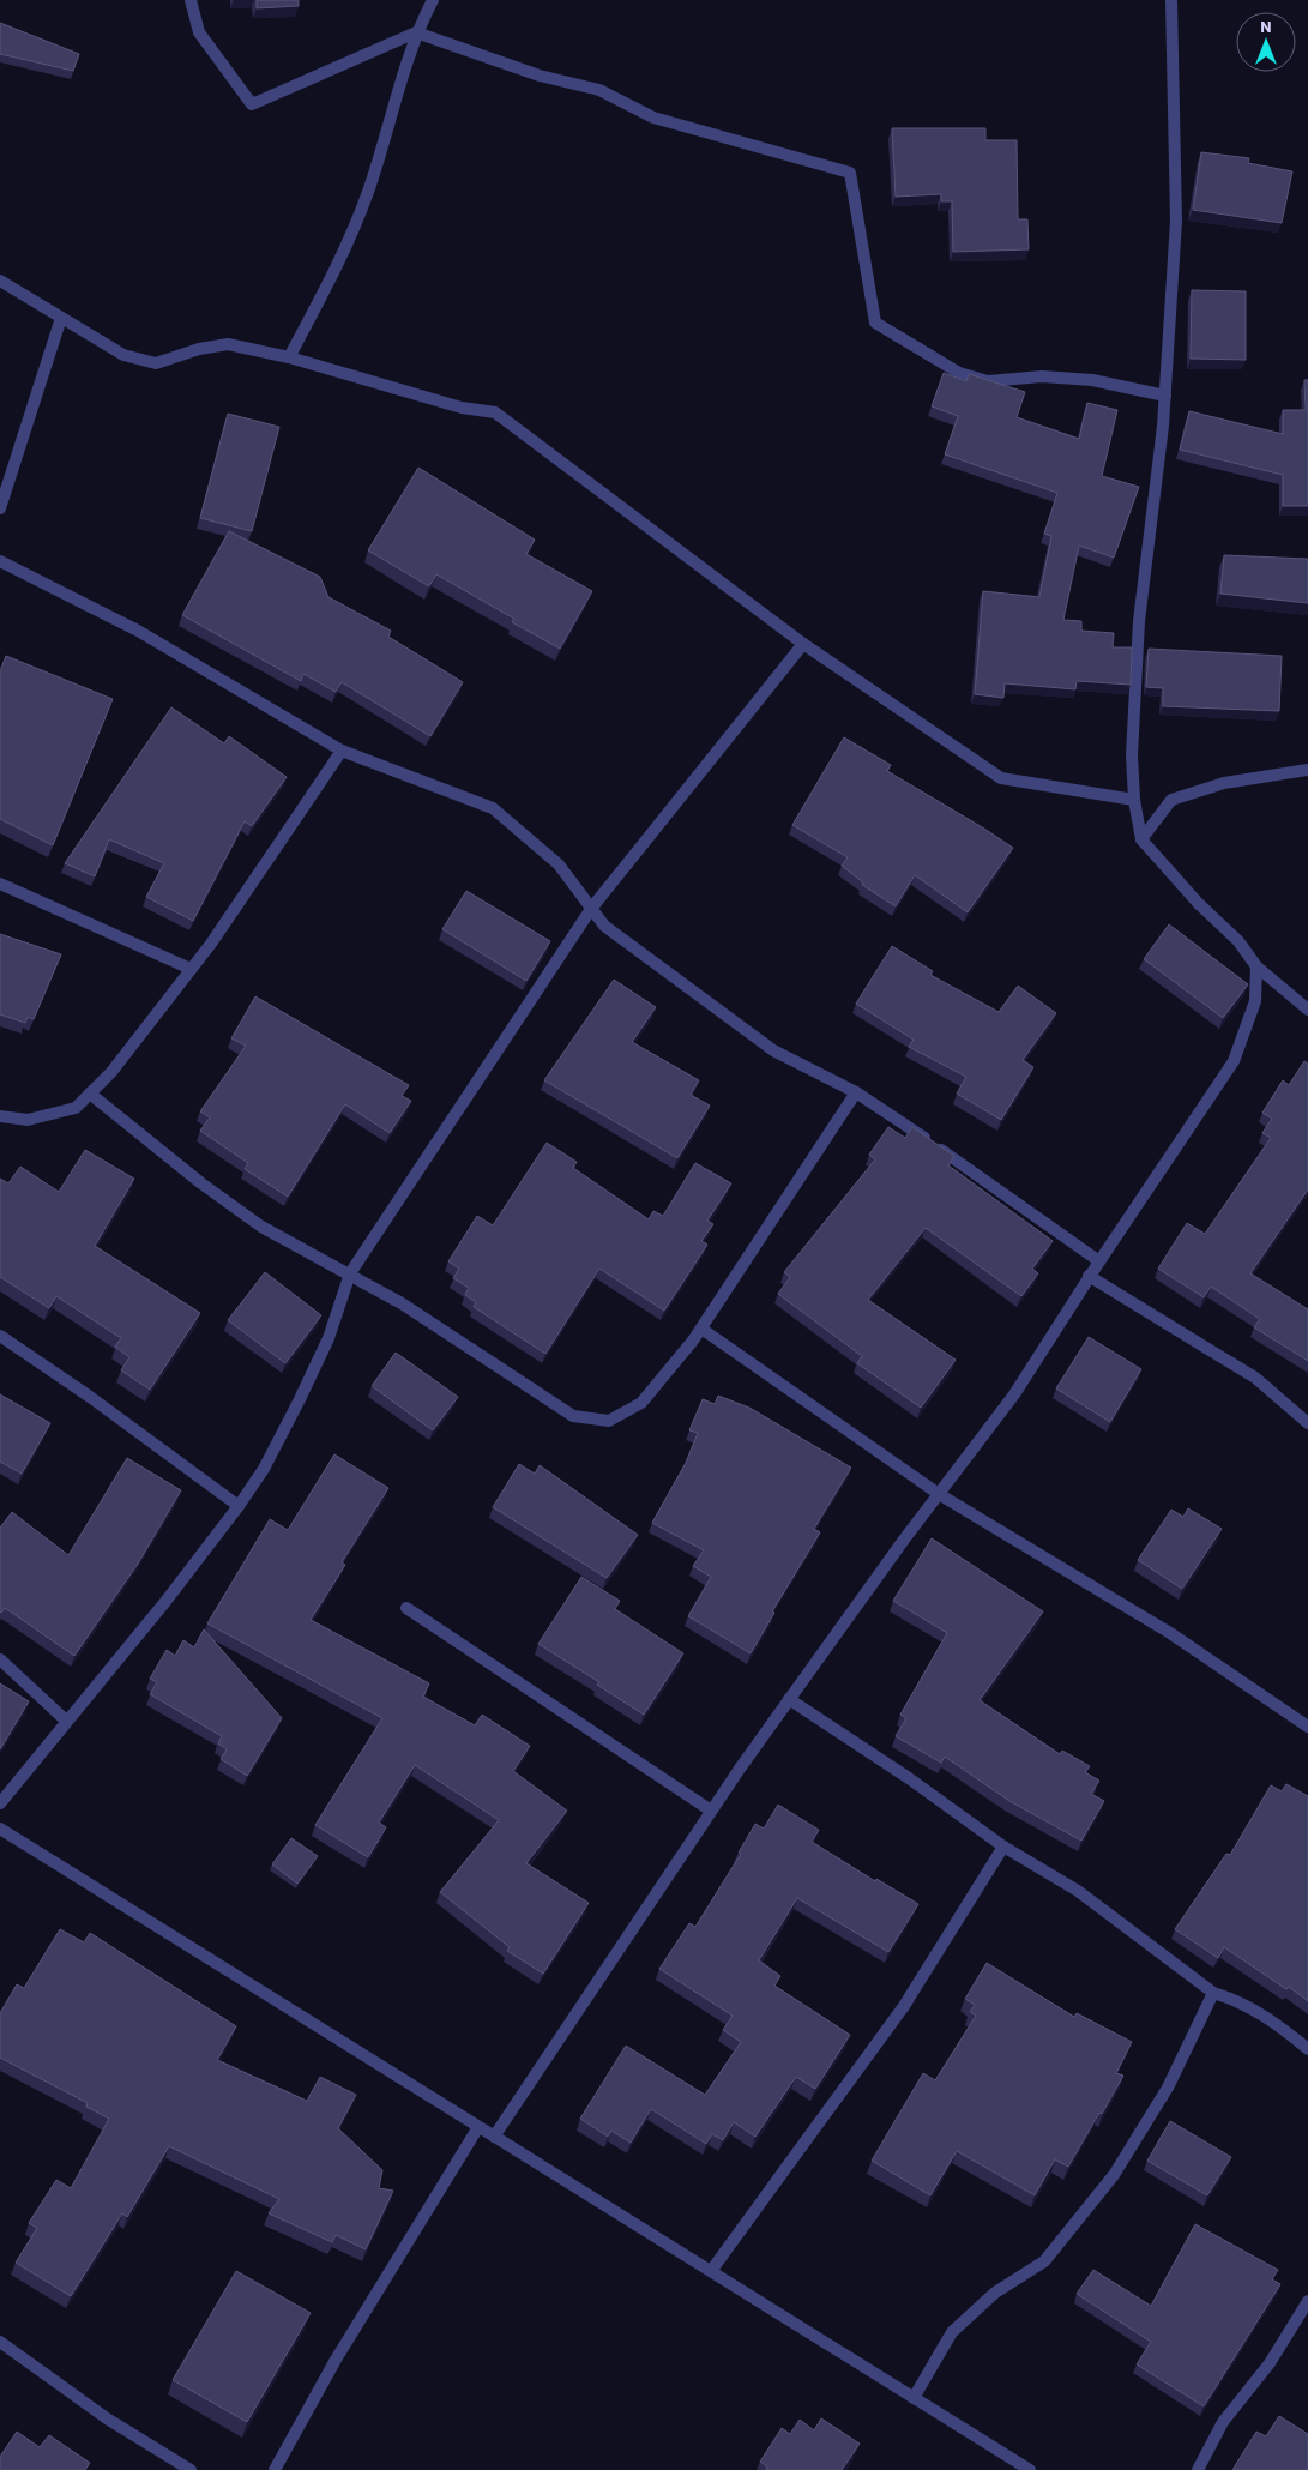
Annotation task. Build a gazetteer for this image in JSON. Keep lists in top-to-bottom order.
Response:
{
  "north": "top"
}
